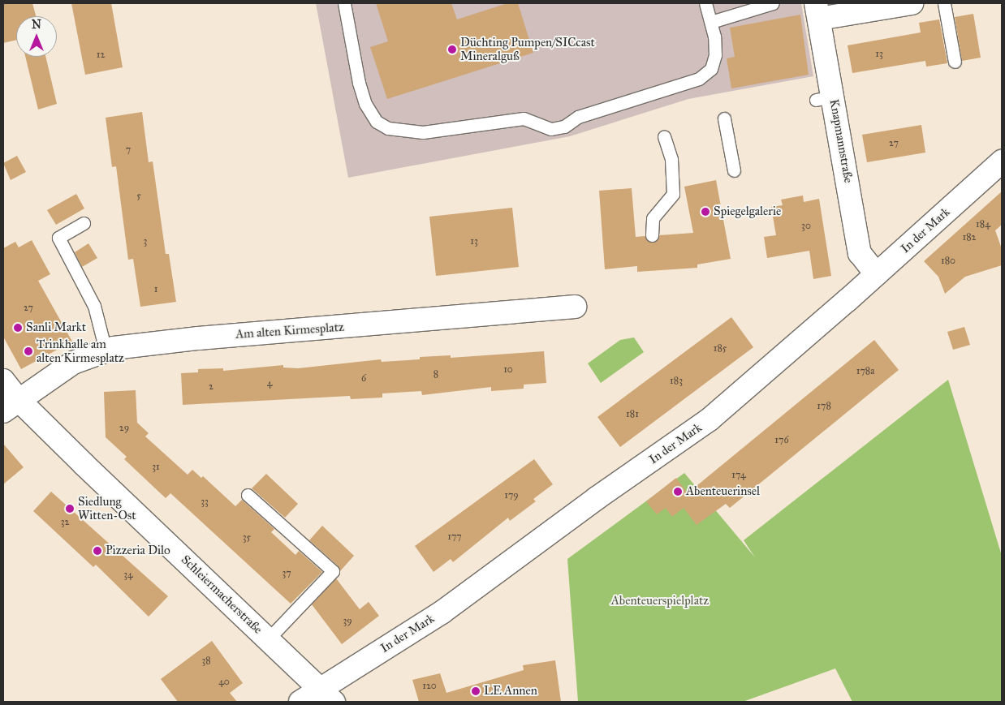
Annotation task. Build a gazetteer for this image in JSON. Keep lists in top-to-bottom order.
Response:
{
  "streets": {
    "street": [
      "Knapmannstraße",
      "In der Mark",
      "Am alten Kirmesplatz",
      "Schleiermacherstraße"
    ]
  },
  "crossings": [
    ["Knapmannstraße", "In der Mark"],
    ["In der Mark", "Schleiermacherstraße"],
    ["Am alten Kirmesplatz", "Schleiermacherstraße"]
  ],
  "parks": ["Abenteuerspielplatz"],
  "places": [
    "Düchting Pumpen/SICcast Mineralguß",
    "Spiegelgalerie",
    "Sanli Markt",
    "Trinkhalle am alten Kirmesplatz",
    "Abenteuerinsel",
    "Siedlung Witten-Ost",
    "Pizzeria Dilo",
    "LE Annen"
  ],
  "house_numbers": [
    "13",
    "12",
    "27",
    "7",
    "5",
    "184",
    "30",
    "182",
    "3",
    "13",
    "180",
    "1",
    "27",
    "185",
    "10",
    "178a",
    "8",
    "6",
    "183",
    "4",
    "2",
    "178",
    "181",
    "29",
    "176",
    "31",
    "174",
    "179",
    "33",
    "32",
    "177",
    "35",
    "37",
    "34",
    "39",
    "38",
    "40",
    "120"
  ],
  "north": "top"
}
